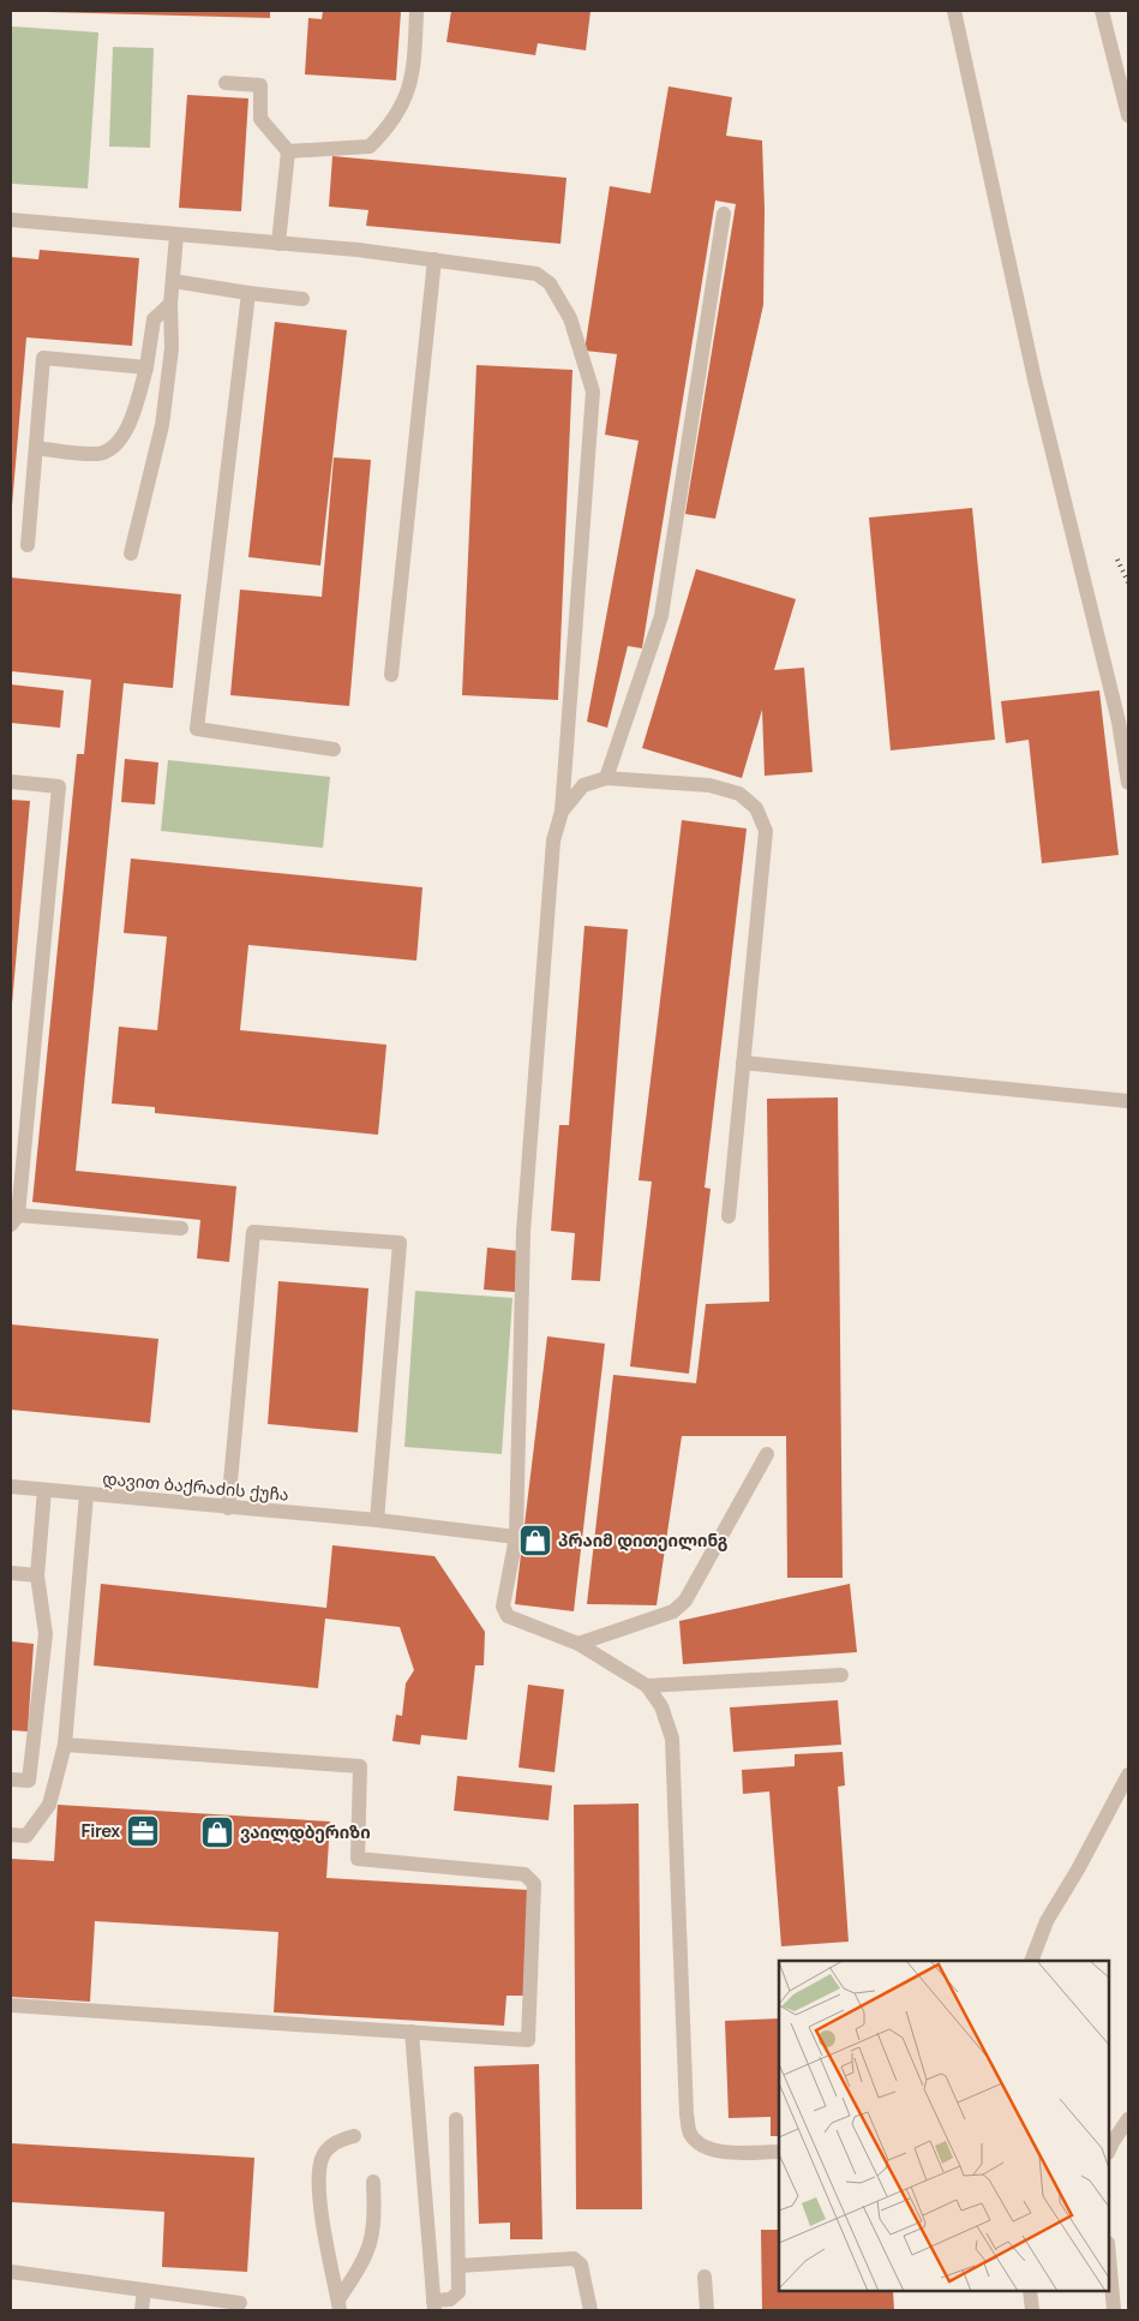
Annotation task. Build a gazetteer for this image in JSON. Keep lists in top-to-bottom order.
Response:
{
  "streets": {
    "lane": ["დავით ბაქრაძის ქუჩა"]
  },
  "places": {
    "shop": ["პრაიმ დითეილინგ", "ვაილდბერიზი"],
    "office": ["Firex"]
  }
}
